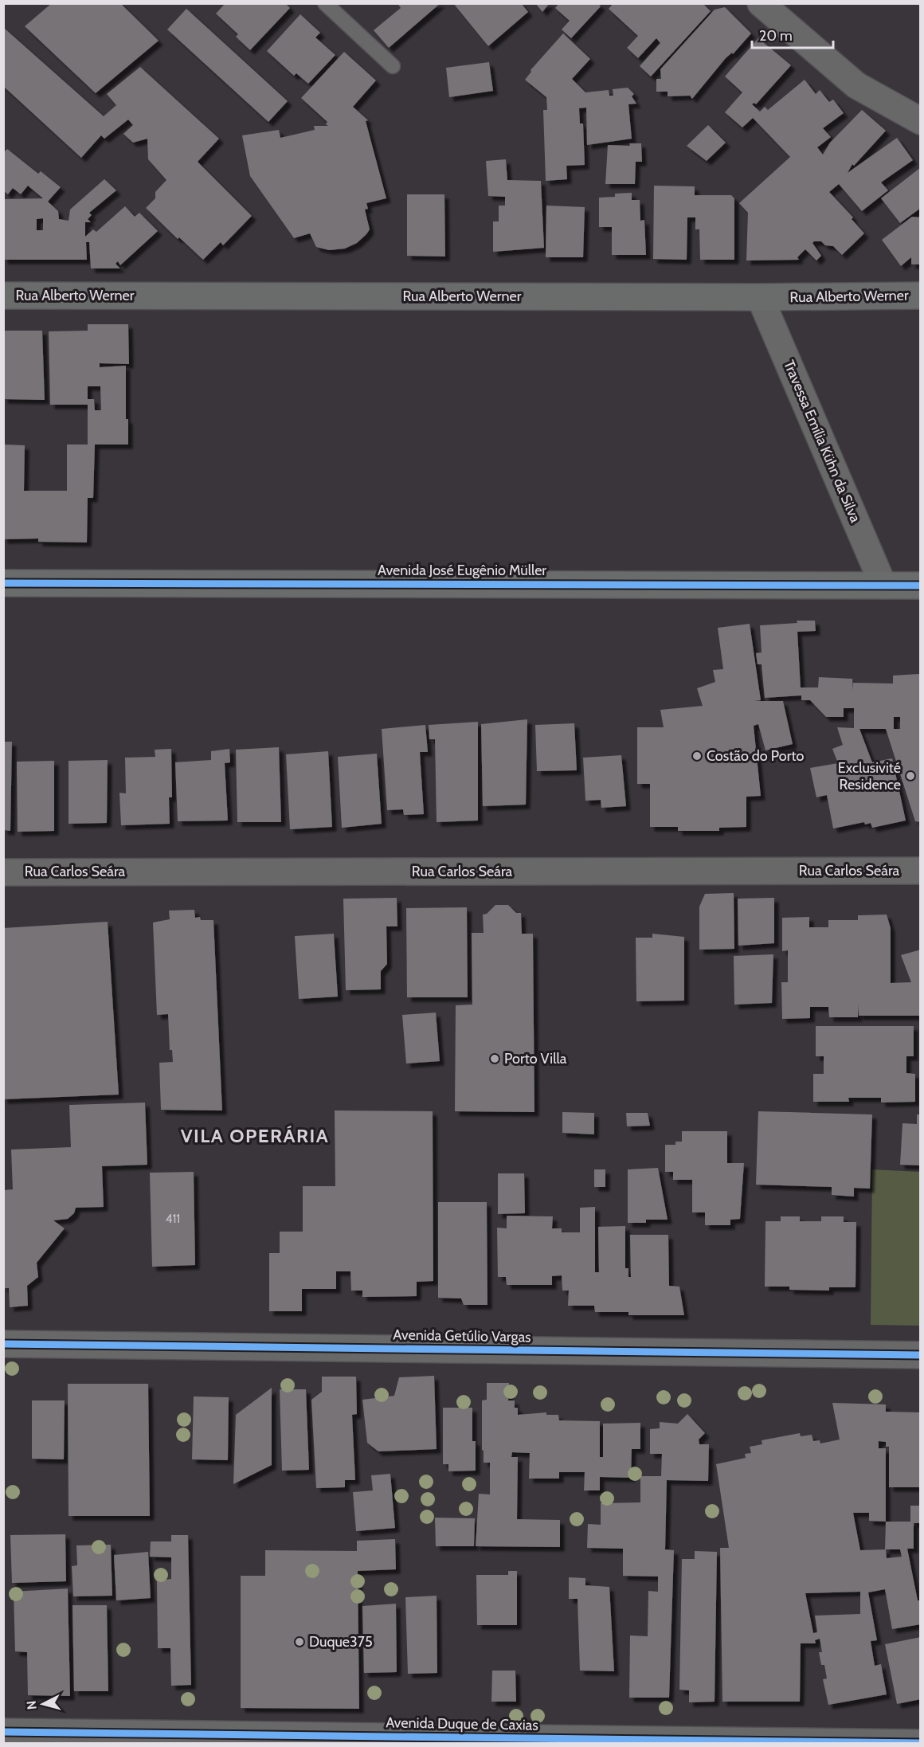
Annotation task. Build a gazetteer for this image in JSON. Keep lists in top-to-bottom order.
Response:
{
  "streets": {
    "main road": ["Rua Alberto Werner", "Avenida José Eugênio Müller"],
    "street": [
      "Travessa Emília Kühn da Silva",
      "Rua Carlos Seára",
      "Avenida Getúlio Vargas",
      "Avenida Duque de Caxias"
    ]
  },
  "crossings": [
    ["Rua Alberto Werner", "Travessa Emília Kühn da Silva"],
    ["Travessa Emília Kühn da Silva", "Avenida José Eugênio Müller"]
  ],
  "districts": ["VILA OPERÁRIA"],
  "places": [
    "Costão do Porto",
    "Exclusivité Residence",
    "Porto Villa",
    "Duque375"
  ],
  "house_numbers": ["411"],
  "scale_bar": "20 m",
  "north": "left"
}
